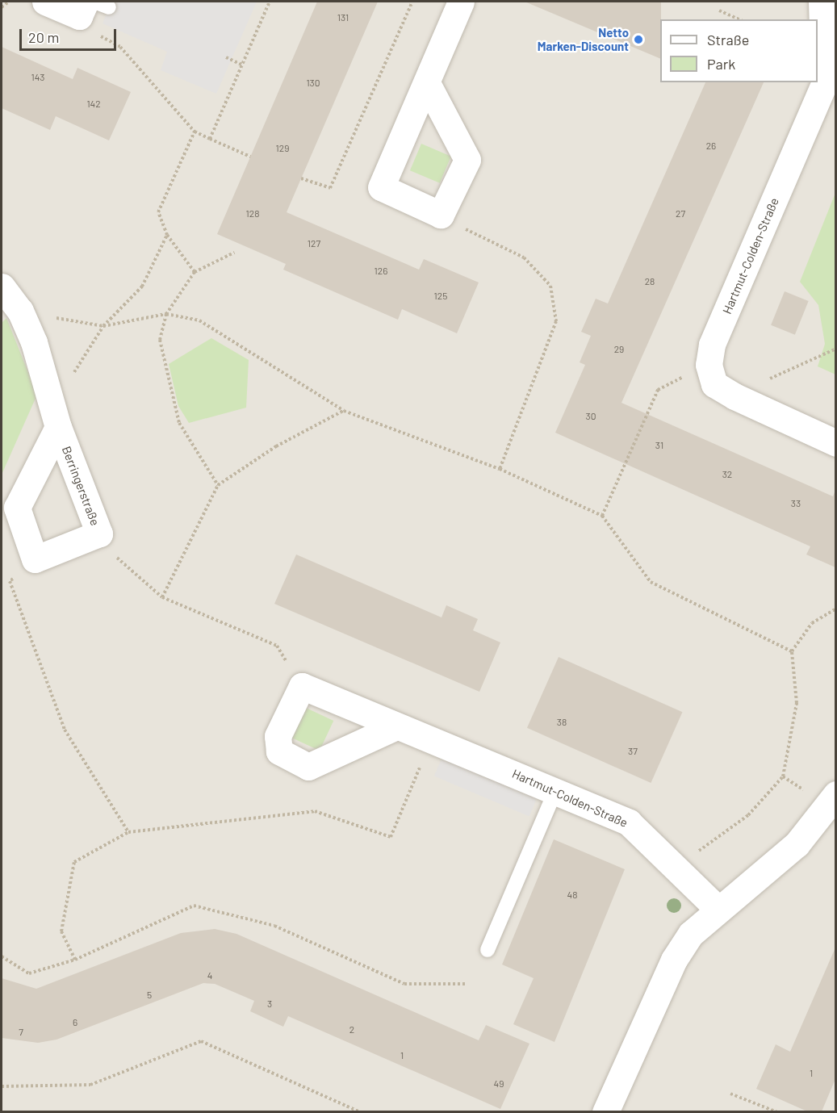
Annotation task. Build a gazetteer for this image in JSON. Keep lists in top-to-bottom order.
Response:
{
  "streets": {
    "street": ["Hartmut-Colden-Straße", "Berringerstraße"]
  },
  "places": ["Netto Marken-Discount"],
  "house_numbers": [
    "131",
    "143",
    "130",
    "142",
    "26",
    "129",
    "128",
    "27",
    "127",
    "126",
    "28",
    "125",
    "29",
    "30",
    "31",
    "32",
    "33",
    "38",
    "37",
    "48",
    "4",
    "5",
    "3",
    "6",
    "2",
    "7",
    "1",
    "1",
    "49"
  ],
  "legend": ["Straße", "Park"],
  "scale_bar": "20 m"
}
